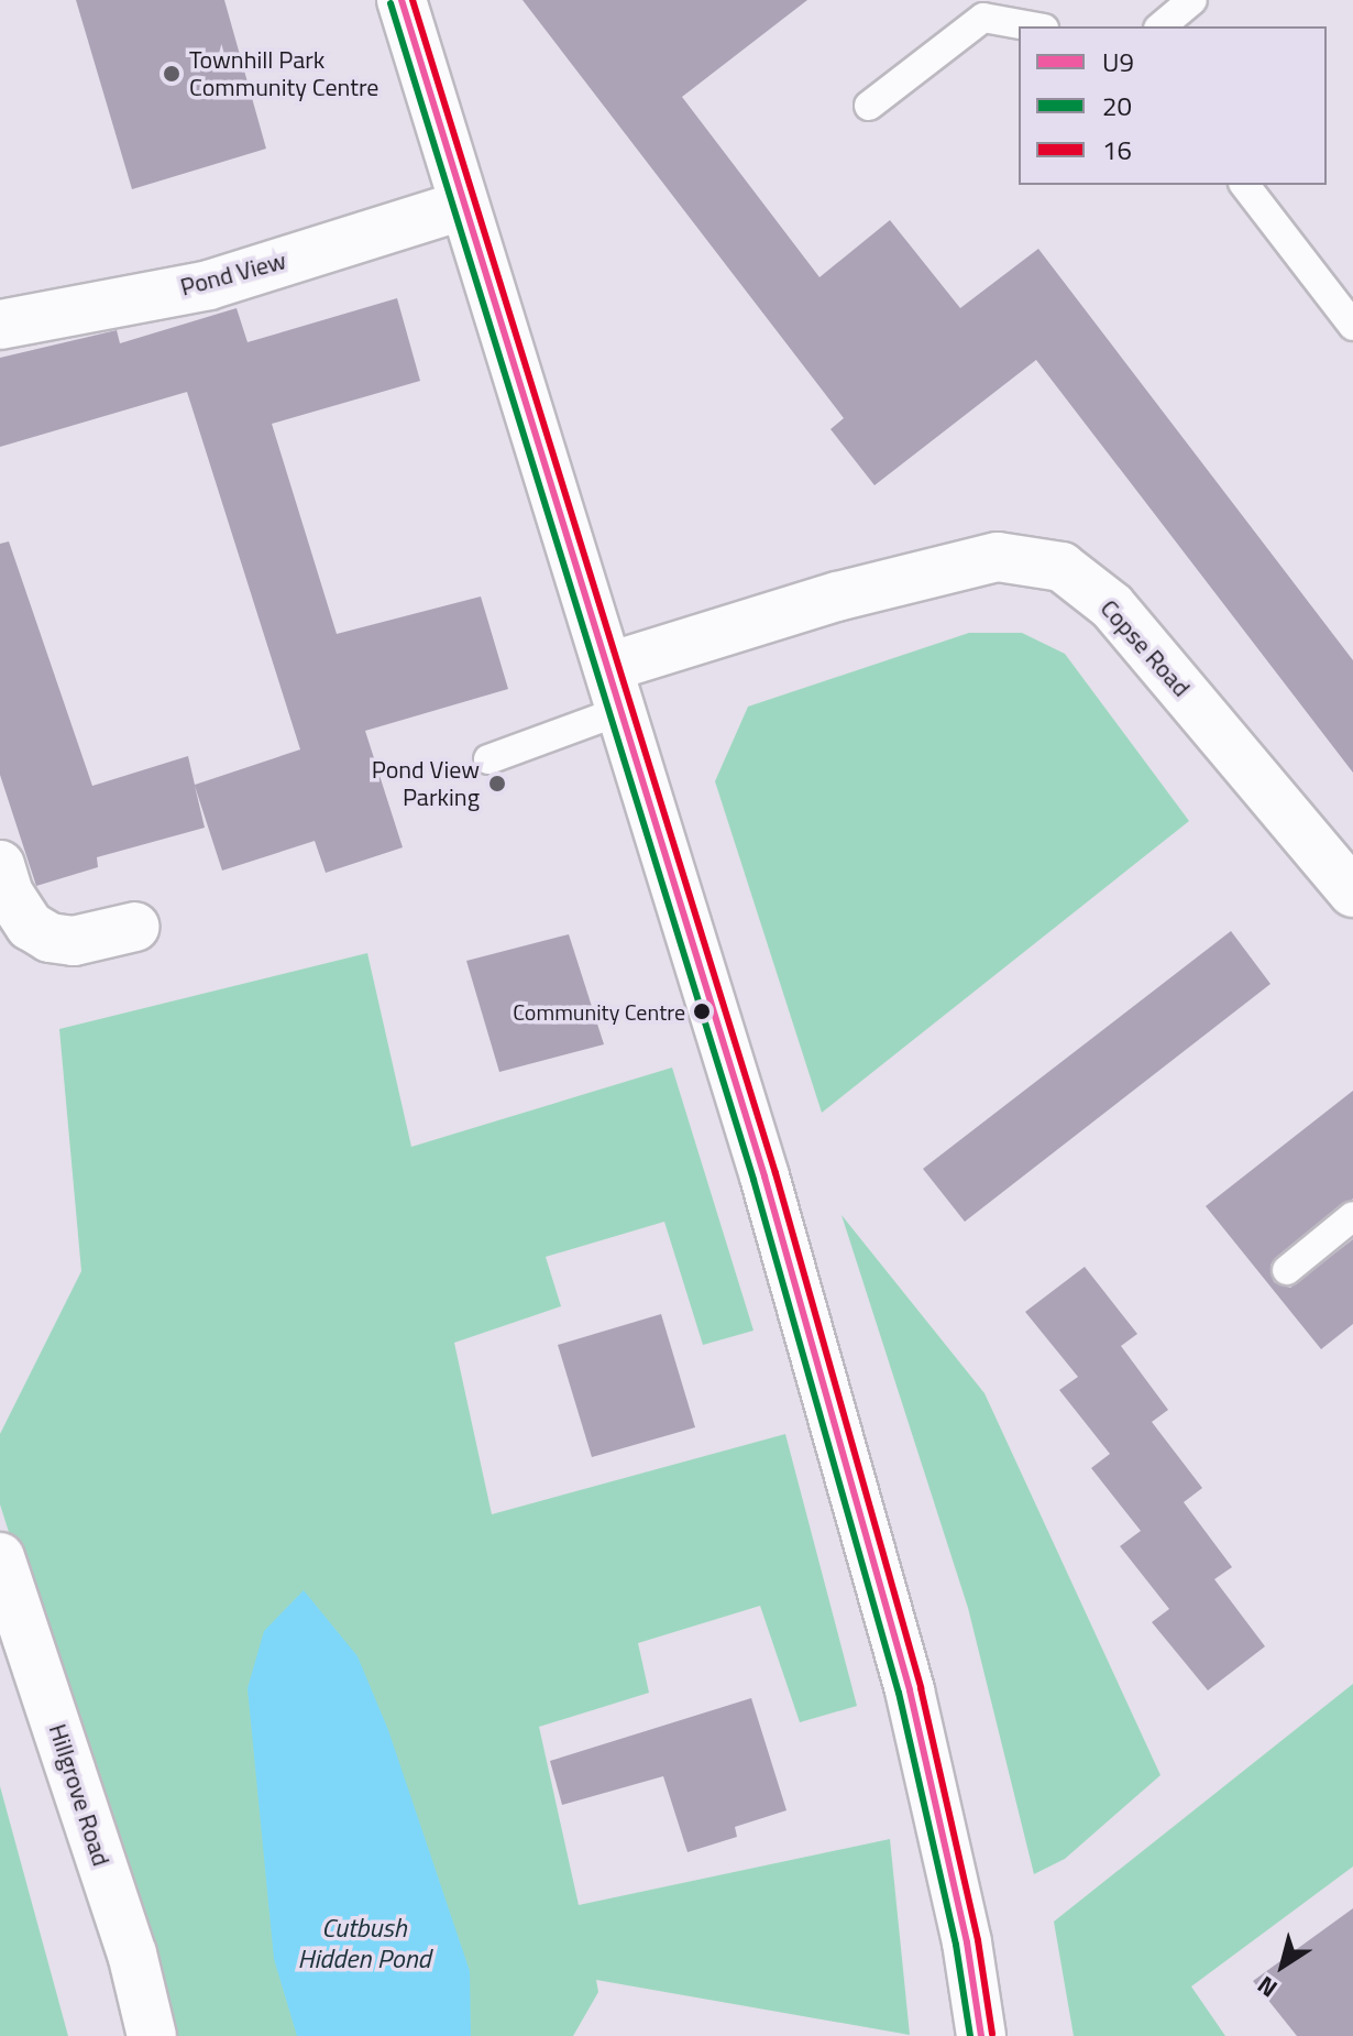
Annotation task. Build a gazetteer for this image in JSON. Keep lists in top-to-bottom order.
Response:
{
  "streets": {
    "street": ["Pond View", "Copse Road", "Hillgrove Road"]
  },
  "water": ["Cutbush Hidden Pond"],
  "places": ["Townhill Park Community Centre", "Pond View Parking", "Community Centre"],
  "lines": ["transit line U9", "transit line 16", "transit line 20"],
  "legend": ["U9", "20", "16"],
  "north": "bottom left"
}
